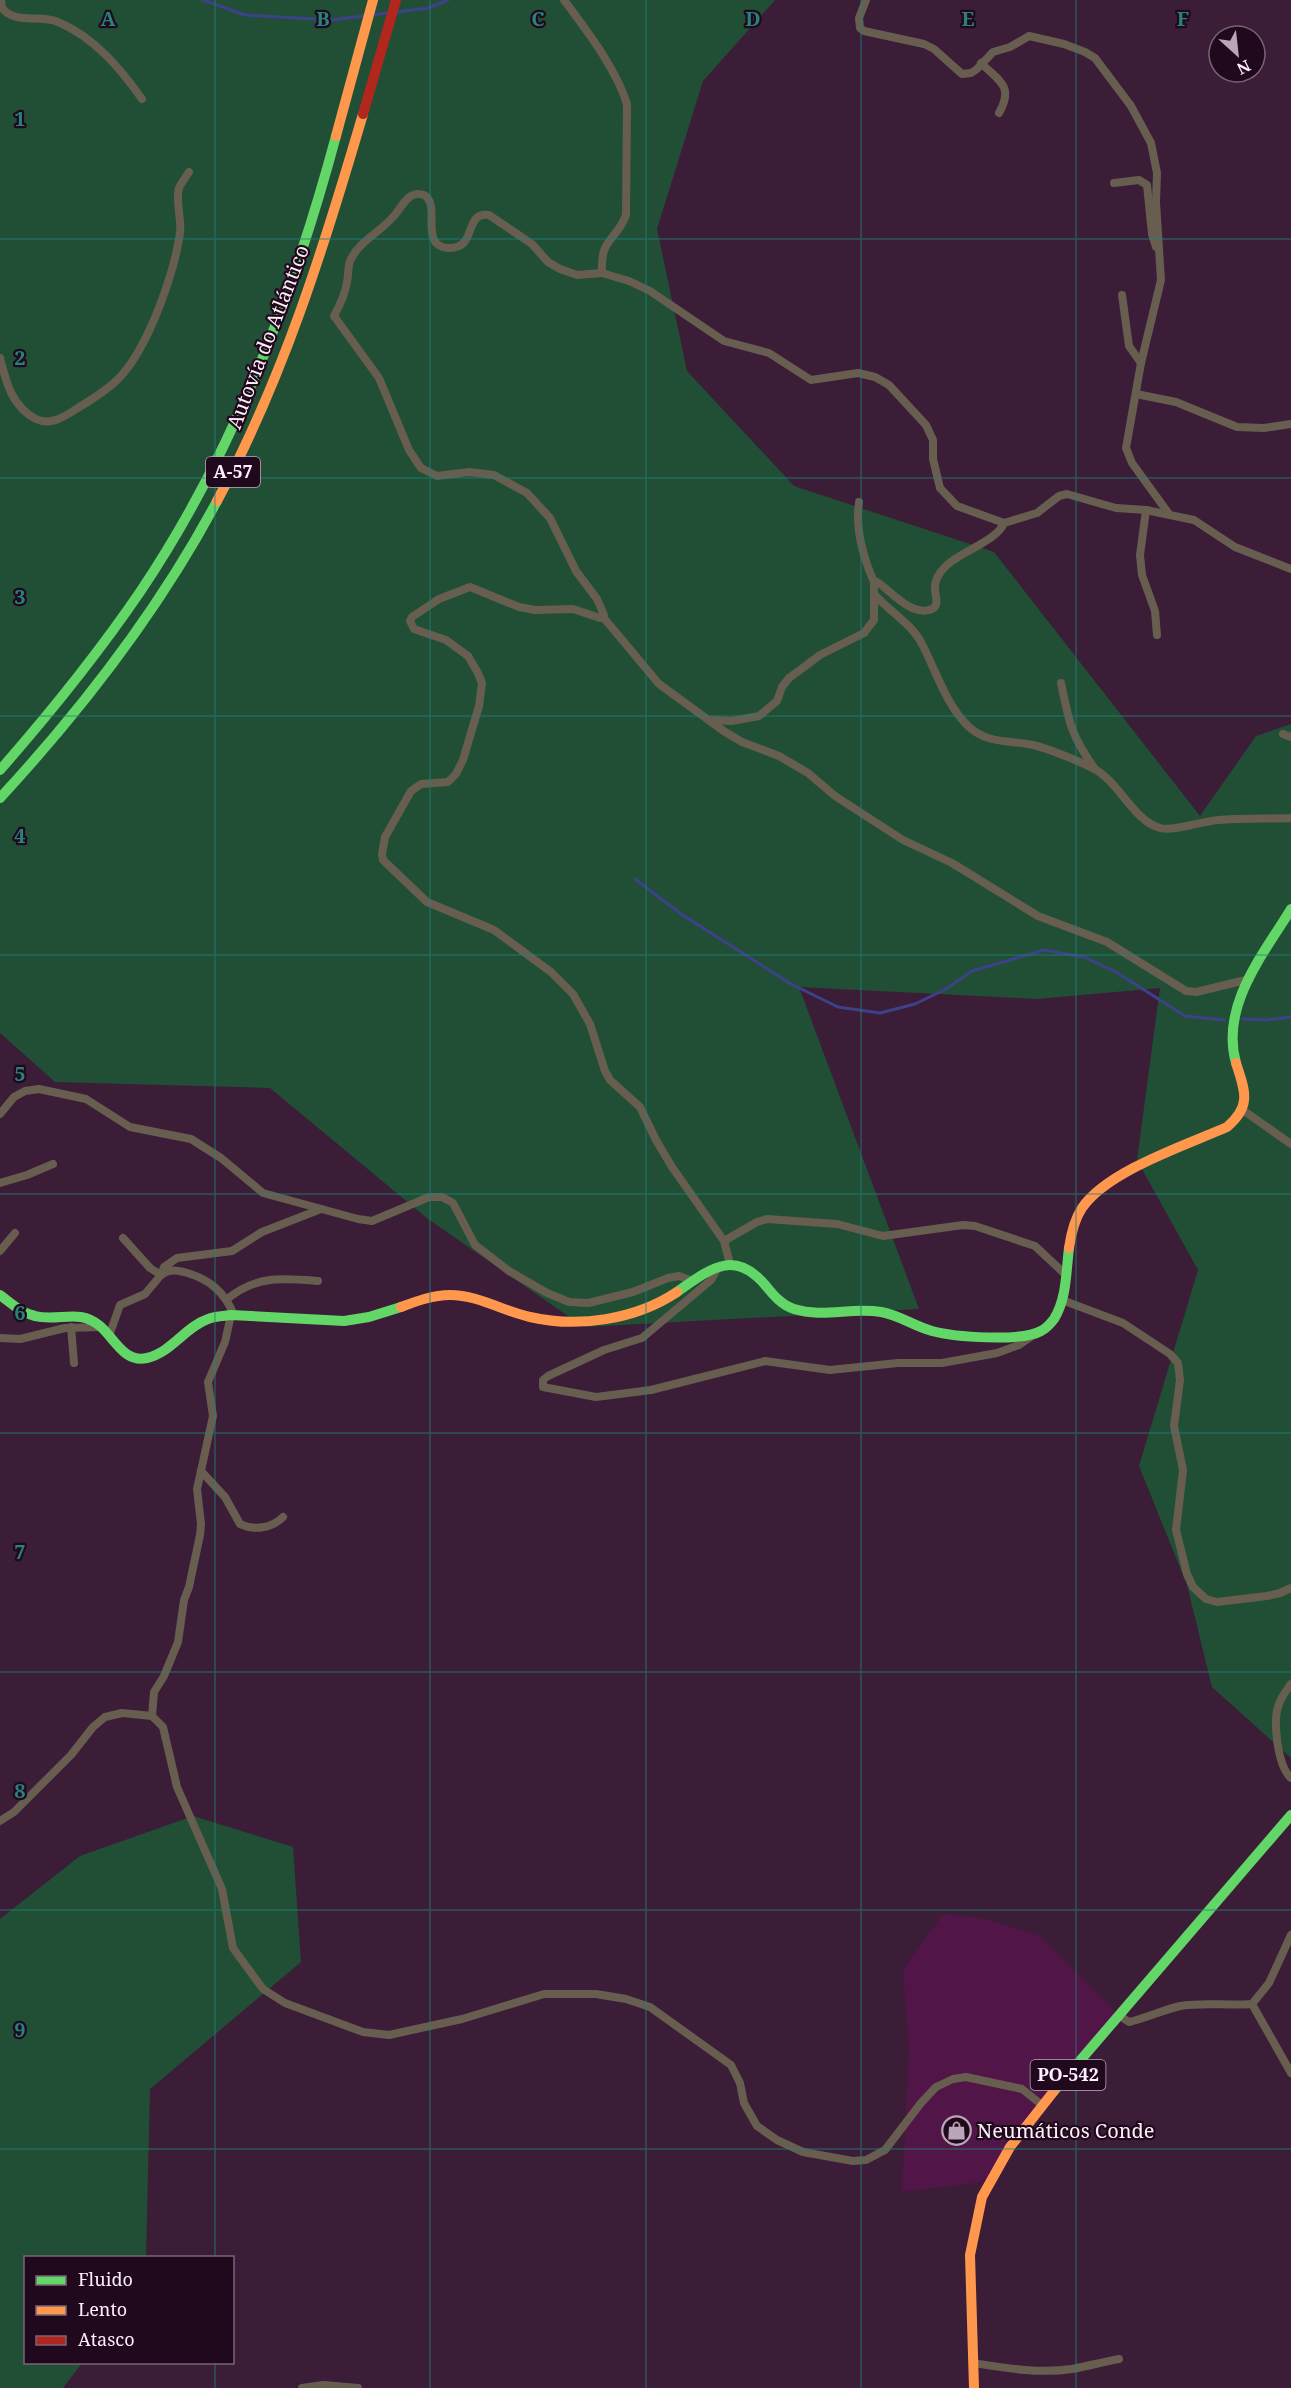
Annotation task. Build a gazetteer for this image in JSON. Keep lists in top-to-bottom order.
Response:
{
  "streets": {
    "main road": ["Autovía do Atlántico", "A-57", "PO-542"]
  },
  "places": {
    "shop": ["Neumáticos Conde"]
  },
  "legend": ["Fluido", "Lento", "Atasco"],
  "north": "bottom right",
  "grid": {
    "columns": [
      "A",
      "B",
      "C",
      "D",
      "E",
      "F"
    ],
    "rows": [
      "1",
      "2",
      "3",
      "4",
      "5",
      "6",
      "7",
      "8",
      "9"
    ]
  }
}
